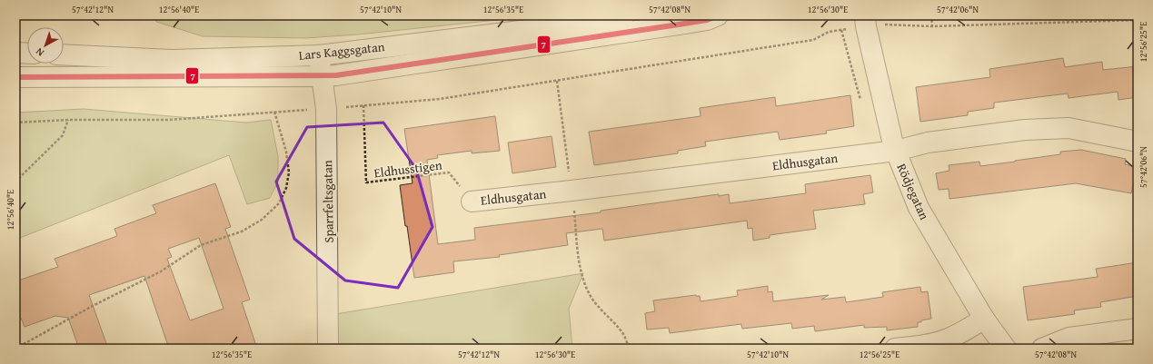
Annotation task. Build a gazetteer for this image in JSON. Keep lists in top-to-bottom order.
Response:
{
  "streets": {
    "street": [
      "Lars Kaggsgatan",
      "Eldhusgatan",
      "Rödjegatan",
      "Sparrfeltsgatan"
    ],
    "path": ["Eldhusstigen"]
  },
  "crossings": [
    ["Lars Kaggsgatan", "Sparrfeltsgatan"],
    ["Eldhusgatan", "Eldhusstigen"],
    ["Eldhusgatan", "Rödjegatan"]
  ],
  "lines": ["transit line 7"],
  "north": "bottom left",
  "coordinates": [
    "57°42'12\"N",
    "12°56'40\"E",
    "57°42'10\"N",
    "12°56'35\"E",
    "57°42'08\"N",
    "12°56'30\"E",
    "57°42'06\"N",
    "12°56'25\"E"
  ]
}
